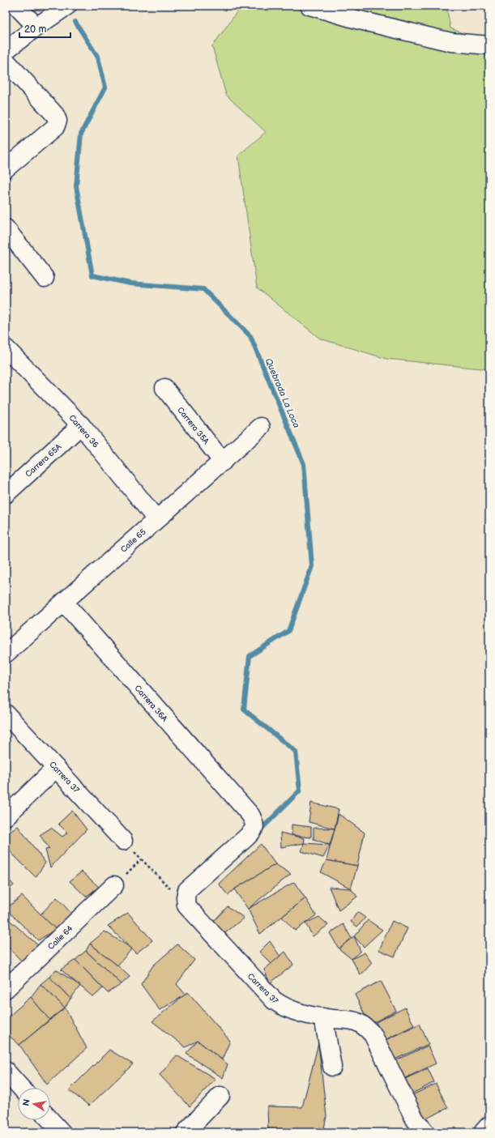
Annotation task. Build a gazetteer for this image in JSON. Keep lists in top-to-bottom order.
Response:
{
  "streets": {
    "street": [
      "Carrera 35A",
      "Carrera 36",
      "Carrera 65A",
      "Calle 65",
      "Carrera 36A",
      "Carrera 37",
      "Calle 64"
    ]
  },
  "crossings": [
    ["Carrera 35A", "Calle 65"],
    ["Carrera 36", "Carrera 65A"],
    ["Carrera 36", "Calle 65"],
    ["Calle 65", "Carrera 36A"],
    ["Carrera 36A", "Carrera 37"]
  ],
  "water": ["Quebrada La Loca"],
  "scale_bar": "20 m",
  "north": "left"
}
